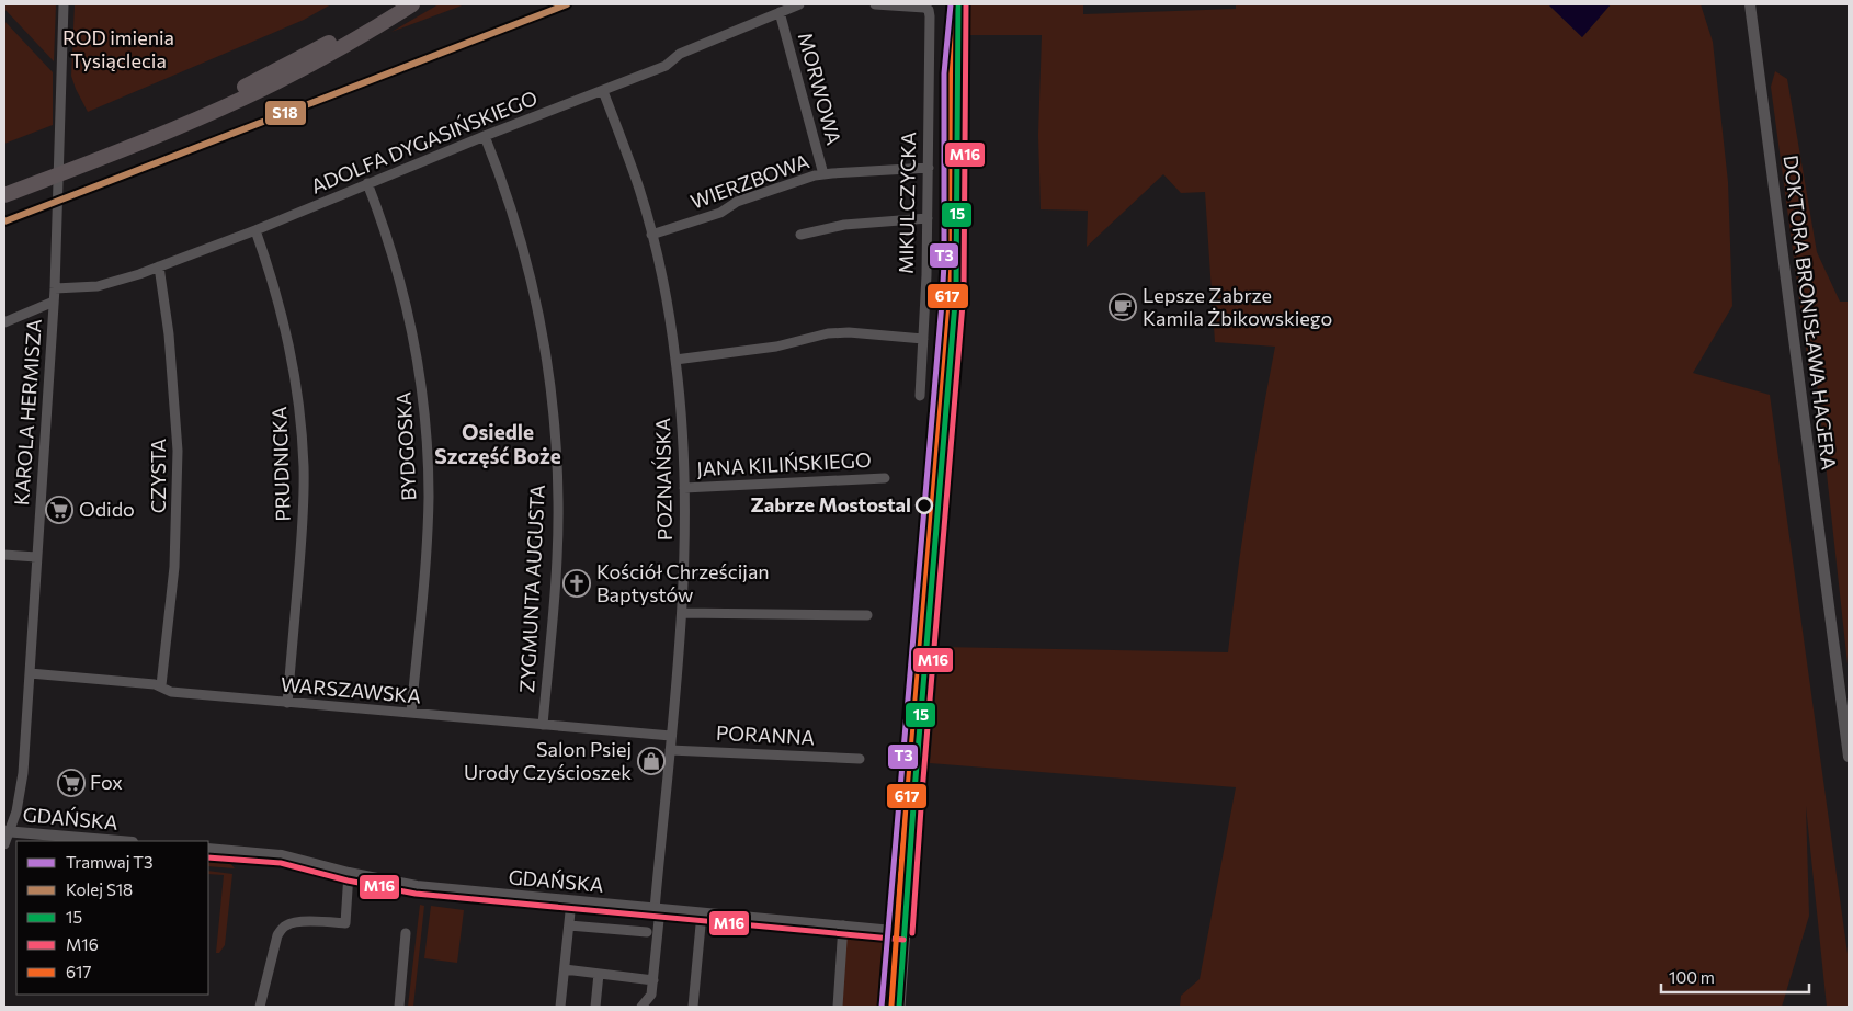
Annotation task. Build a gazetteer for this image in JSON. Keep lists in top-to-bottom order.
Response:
{
  "streets": {
    "street": [
      "MORWOWA",
      "ADOLFA DYGASIŃSKIEGO",
      "WIERZBOWA",
      "MIKULCZYCKA",
      "DOKTORA BRONISŁAWA HAGERA",
      "KAROLA HERMISZA",
      "BYDGOSKA",
      "PRUDNICKA",
      "JANA KILIŃSKIEGO",
      "CZYSTA",
      "POZNAŃSKA",
      "ZYGMUNTA AUGUSTA",
      "WARSZAWSKA",
      "PORANNA",
      "GDAŃSKA"
    ]
  },
  "crossings": [
    ["MORWOWA", "ADOLFA DYGASIŃSKIEGO"],
    ["MORWOWA", "WIERZBOWA"],
    ["ADOLFA DYGASIŃSKIEGO", "KAROLA HERMISZA"],
    ["ADOLFA DYGASIŃSKIEGO", "BYDGOSKA"],
    ["ADOLFA DYGASIŃSKIEGO", "PRUDNICKA"],
    ["ADOLFA DYGASIŃSKIEGO", "CZYSTA"],
    ["ADOLFA DYGASIŃSKIEGO", "POZNAŃSKA"],
    ["ADOLFA DYGASIŃSKIEGO", "ZYGMUNTA AUGUSTA"],
    ["WIERZBOWA", "MIKULCZYCKA"],
    ["WIERZBOWA", "POZNAŃSKA"],
    ["KAROLA HERMISZA", "WARSZAWSKA"],
    ["KAROLA HERMISZA", "GDAŃSKA"],
    ["BYDGOSKA", "WARSZAWSKA"],
    ["PRUDNICKA", "WARSZAWSKA"],
    ["JANA KILIŃSKIEGO", "POZNAŃSKA"],
    ["CZYSTA", "WARSZAWSKA"],
    ["POZNAŃSKA", "WARSZAWSKA"],
    ["POZNAŃSKA", "PORANNA"],
    ["POZNAŃSKA", "GDAŃSKA"],
    ["ZYGMUNTA AUGUSTA", "WARSZAWSKA"]
  ],
  "districts": ["Osiedle Szczęść Boże"],
  "parks": ["ROD imienia Tysiąclecia"],
  "places": {
    "cafe": ["Lepsze Zabrze Kamila Żbikowskiego"],
    "other": ["Zabrze Mostostal"],
    "supermarket": ["Odido", "Fox"],
    "church": ["Kościół Chrześcijan Baptystów"],
    "shop": ["Salon Psiej Urody Czyścioszek"]
  },
  "lines": [
    "tram line T3",
    "rail line S18",
    "transit line 15",
    "transit line M16",
    "transit line 617"
  ],
  "legend": [
    "Tramwaj T3",
    "Kolej S18",
    "15",
    "M16",
    "617"
  ],
  "scale_bar": "100 m"
}
